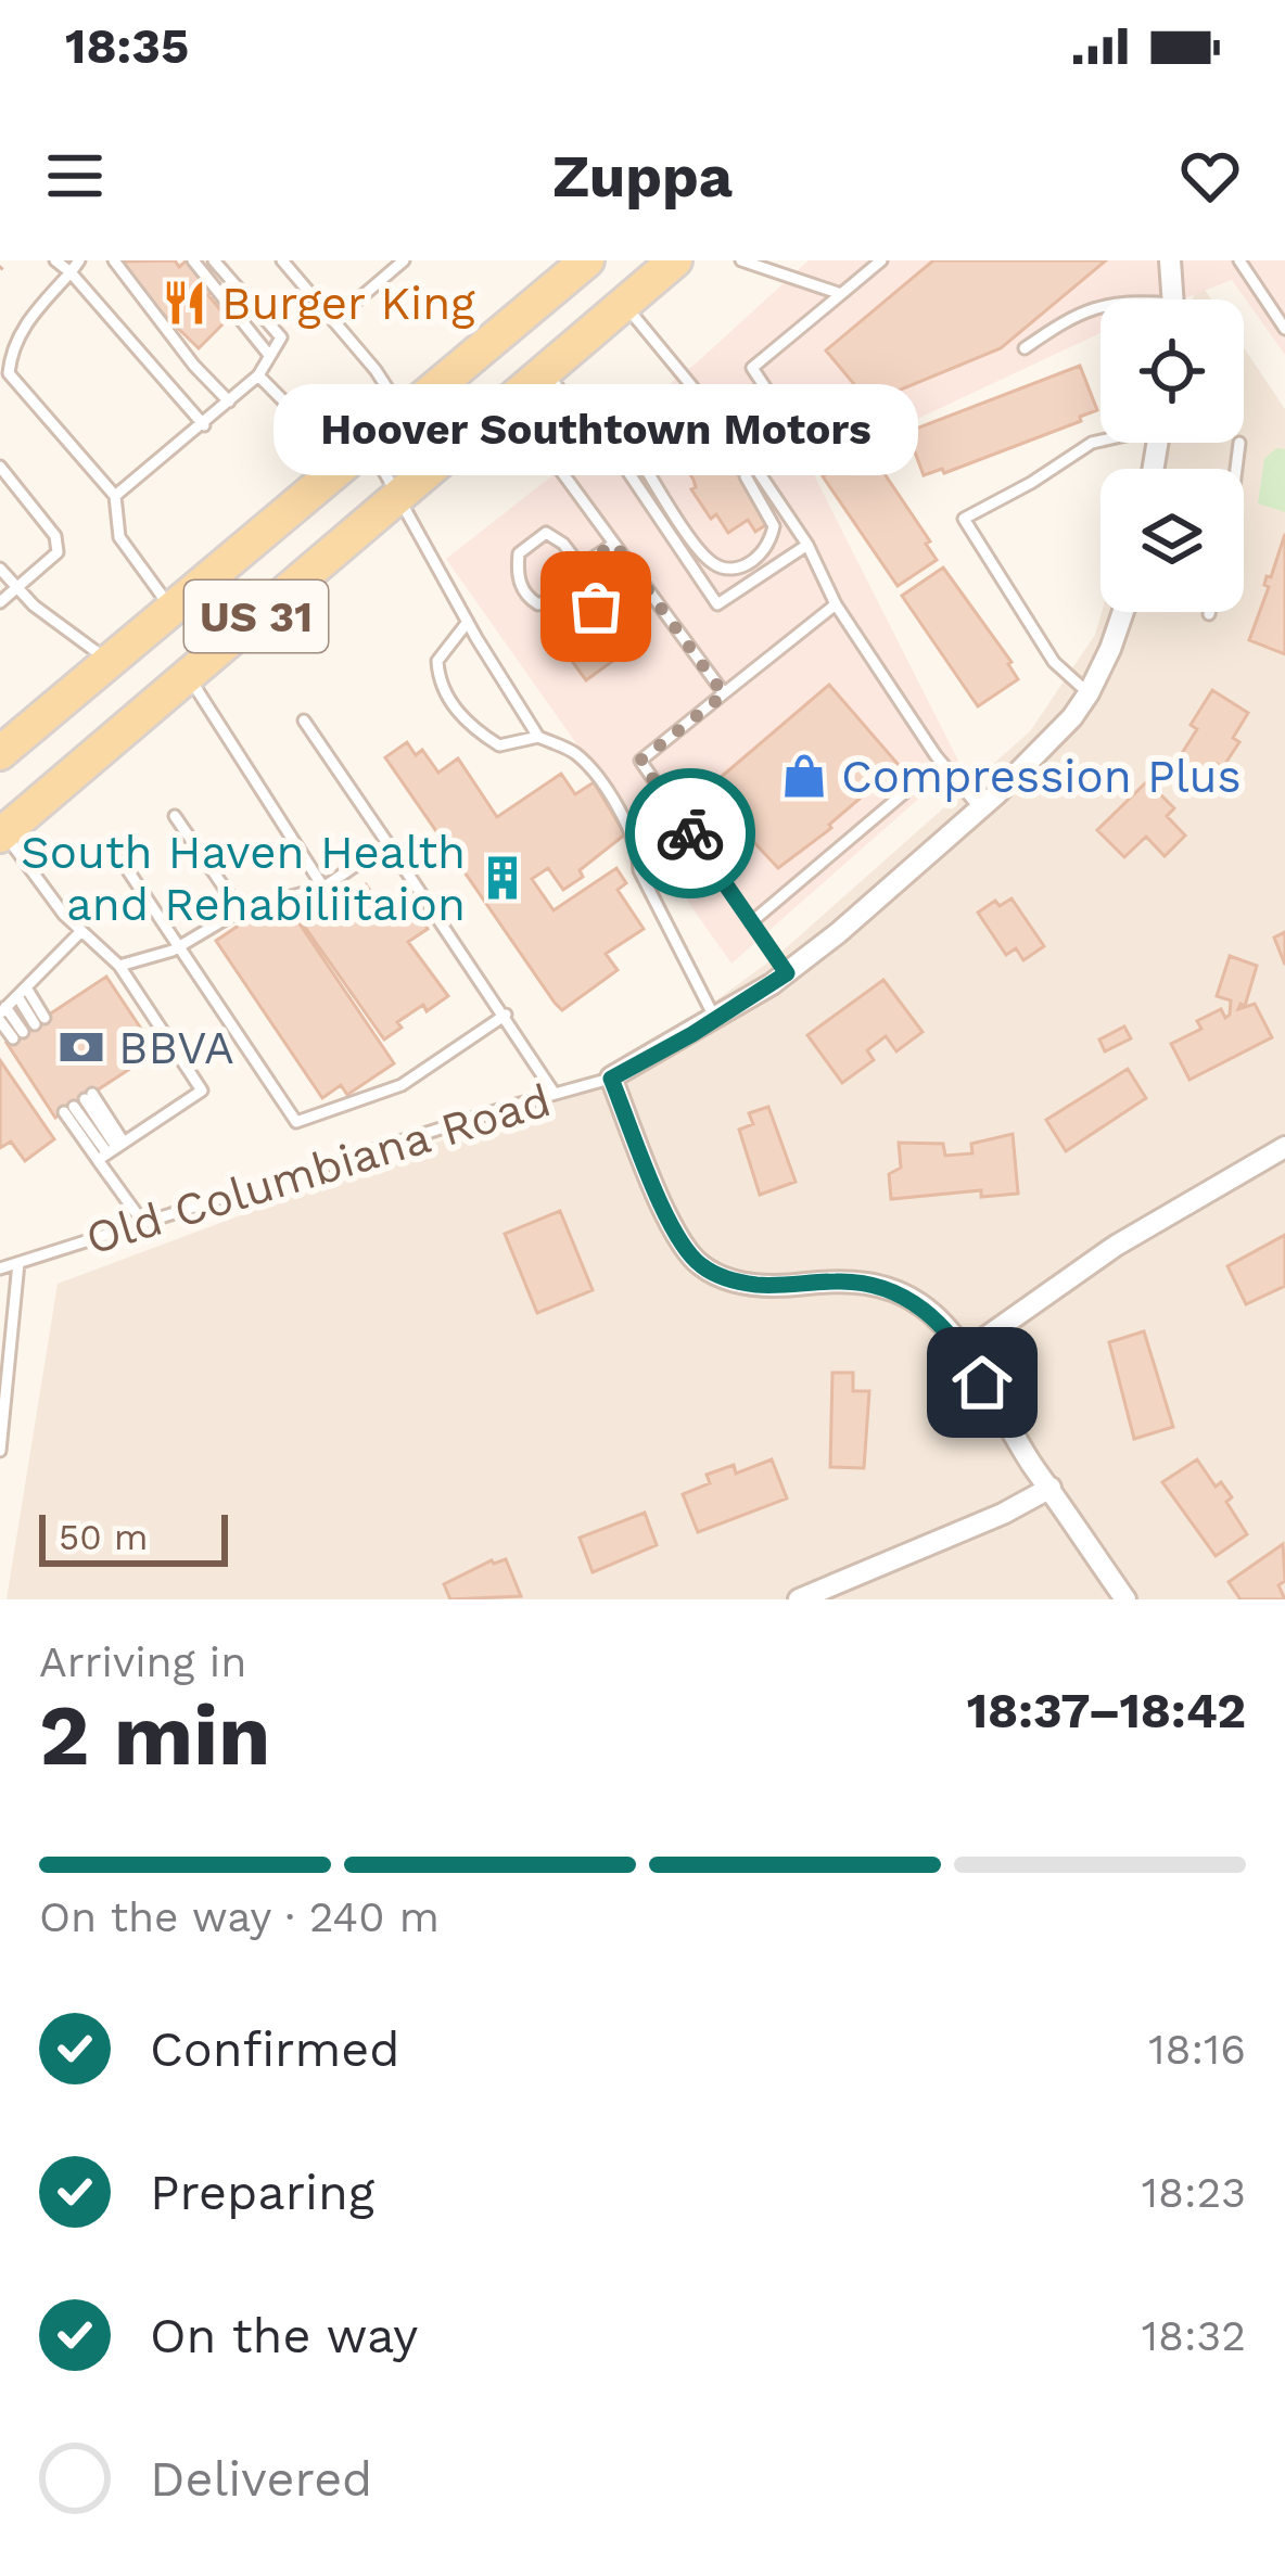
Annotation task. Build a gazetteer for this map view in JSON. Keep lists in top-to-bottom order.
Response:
{
  "streets": {
    "main road": ["US 31"],
    "street": ["Old Columbiana Road"]
  },
  "places": {
    "restaurant": ["Burger King"],
    "other": ["Hoover Southtown Motors"],
    "shop": ["Compression Plus"],
    "building": ["South Haven Health and Rehabiliitaion"],
    "bank": ["BBVA"]
  },
  "scale_bar": "50 m",
  "page": {
    "status": "18:35",
    "header": "Zuppa",
    "bubble": "Hoover Southtown Motors",
    "scale": "50 m",
    "heading": ["2 min", "Arriving in", "18:37–18:42"],
    "bar": "On the way · 240 m",
    "list": [
      ["Confirmed", "18:16"],
      ["Preparing", "18:23"],
      ["On the way", "18:32"],
      "Delivered"
    ]
  }
}
